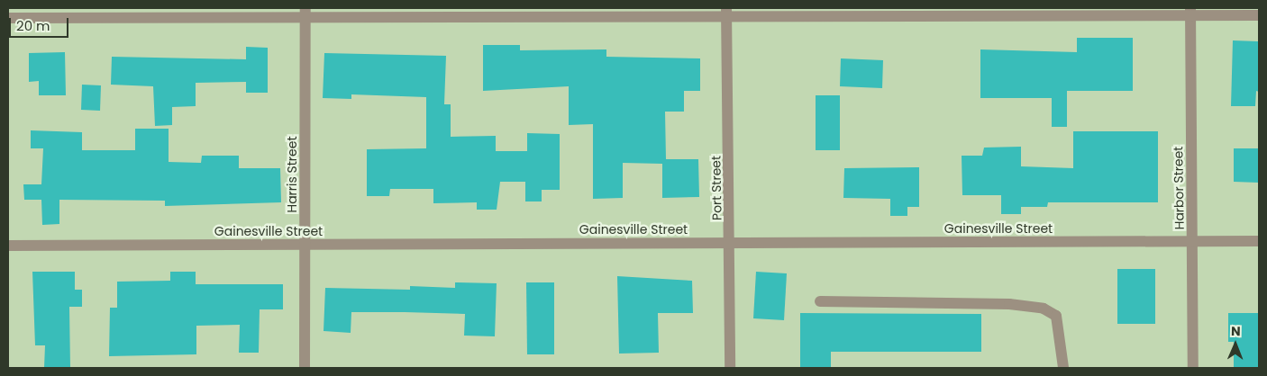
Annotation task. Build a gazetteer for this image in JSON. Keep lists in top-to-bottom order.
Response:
{
  "streets": {
    "street": [
      "Harris Street",
      "Port Street",
      "Harbor Street",
      "Gainesville Street"
    ]
  },
  "crossings": [
    ["Harris Street", "Gainesville Street"],
    ["Port Street", "Gainesville Street"],
    ["Harbor Street", "Gainesville Street"]
  ],
  "scale_bar": "20 m",
  "north": "top"
}
